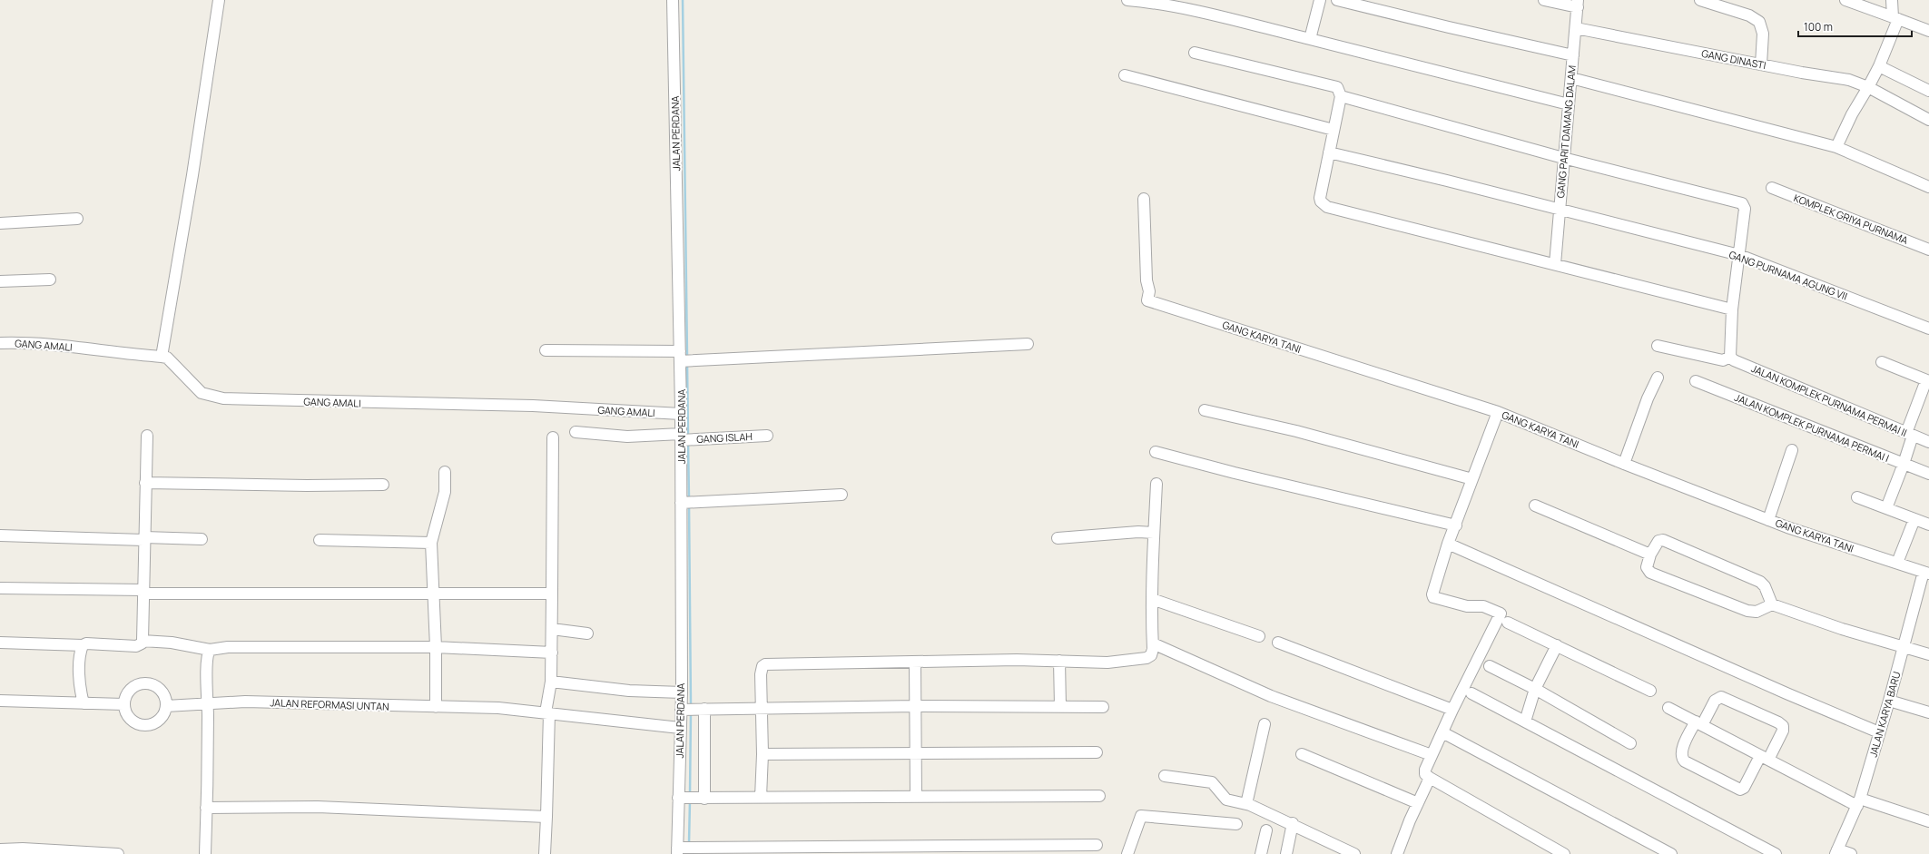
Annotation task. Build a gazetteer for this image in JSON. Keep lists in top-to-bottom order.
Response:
{
  "streets": {
    "street": [
      "GANG DINASTI",
      "GANG PARIT DAMANG DALAM",
      "JALAN PERDANA",
      "KOMPLEK GRIYA PURNAMA",
      "GANG PURNAMA AGUNG VII",
      "GANG KARYA TANI",
      "GANG AMALI",
      "JALAN KOMPLEK PURNAMA PERMAI II",
      "JALAN KOMPLEK PURNAMA PERMAI I",
      "GANG ISLAH",
      "JALAN REFORMASI UNTAN",
      "JALAN KARYA BARU"
    ]
  },
  "crossings": [
    ["GANG DINASTI", "GANG PARIT DAMANG DALAM"],
    ["GANG PARIT DAMANG DALAM", "GANG PURNAMA AGUNG VII"],
    ["JALAN PERDANA", "GANG AMALI"],
    ["JALAN PERDANA", "GANG ISLAH"],
    ["JALAN PERDANA", "JALAN REFORMASI UNTAN"],
    ["GANG KARYA TANI", "JALAN KARYA BARU"]
  ],
  "scale_bar": "100 m"
}
